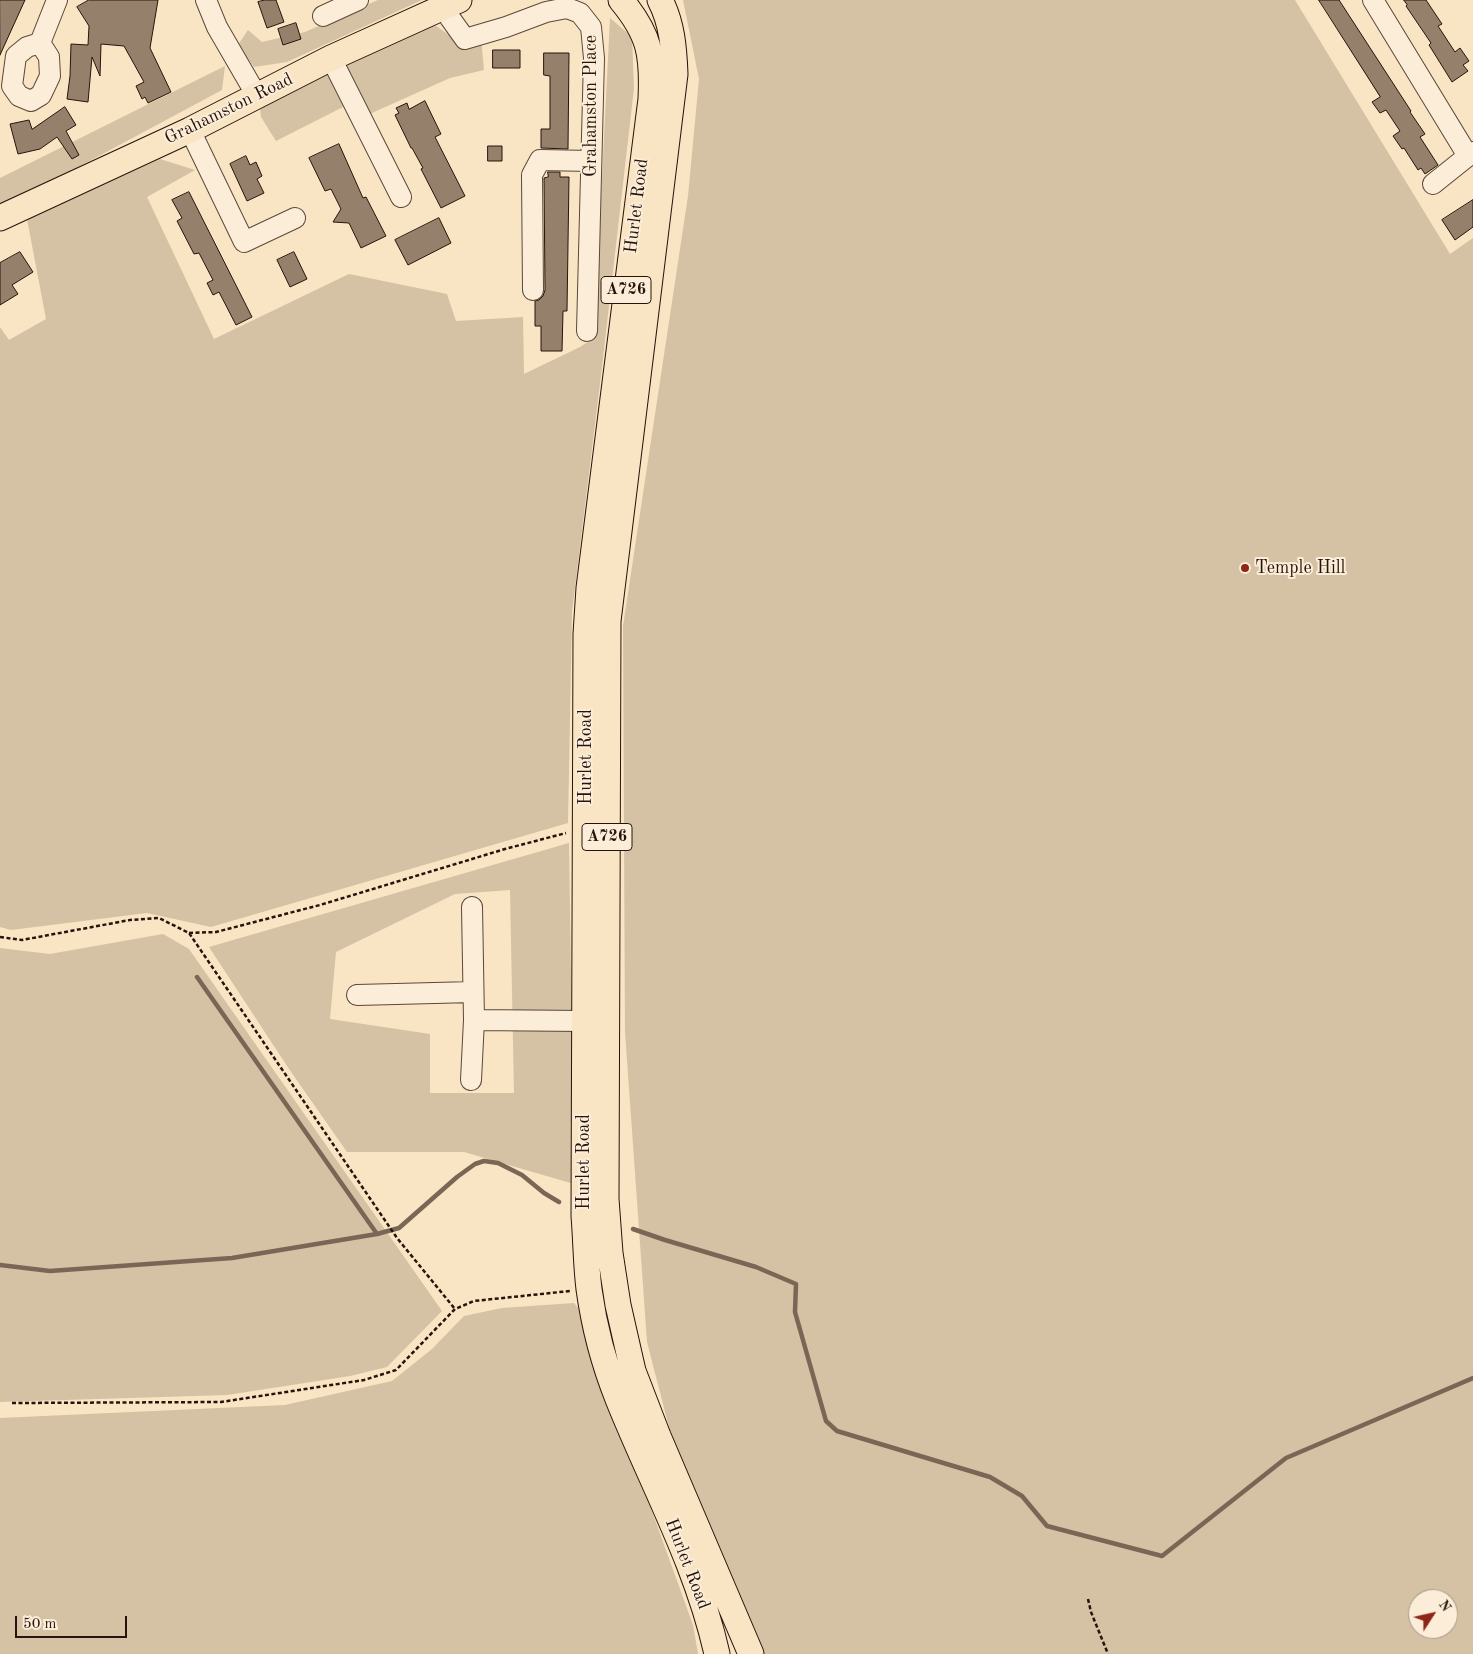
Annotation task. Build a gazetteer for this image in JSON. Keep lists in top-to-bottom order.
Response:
{
  "streets": {
    "main road": ["Grahamston Road", "Hurlet Road", "A726"],
    "street": ["Grahamston Place"]
  },
  "crossings": [
    ["Grahamston Place", "Grahamston Road"]
  ],
  "places": ["Temple Hill"],
  "scale_bar": "50 m",
  "north": "top right"
}
